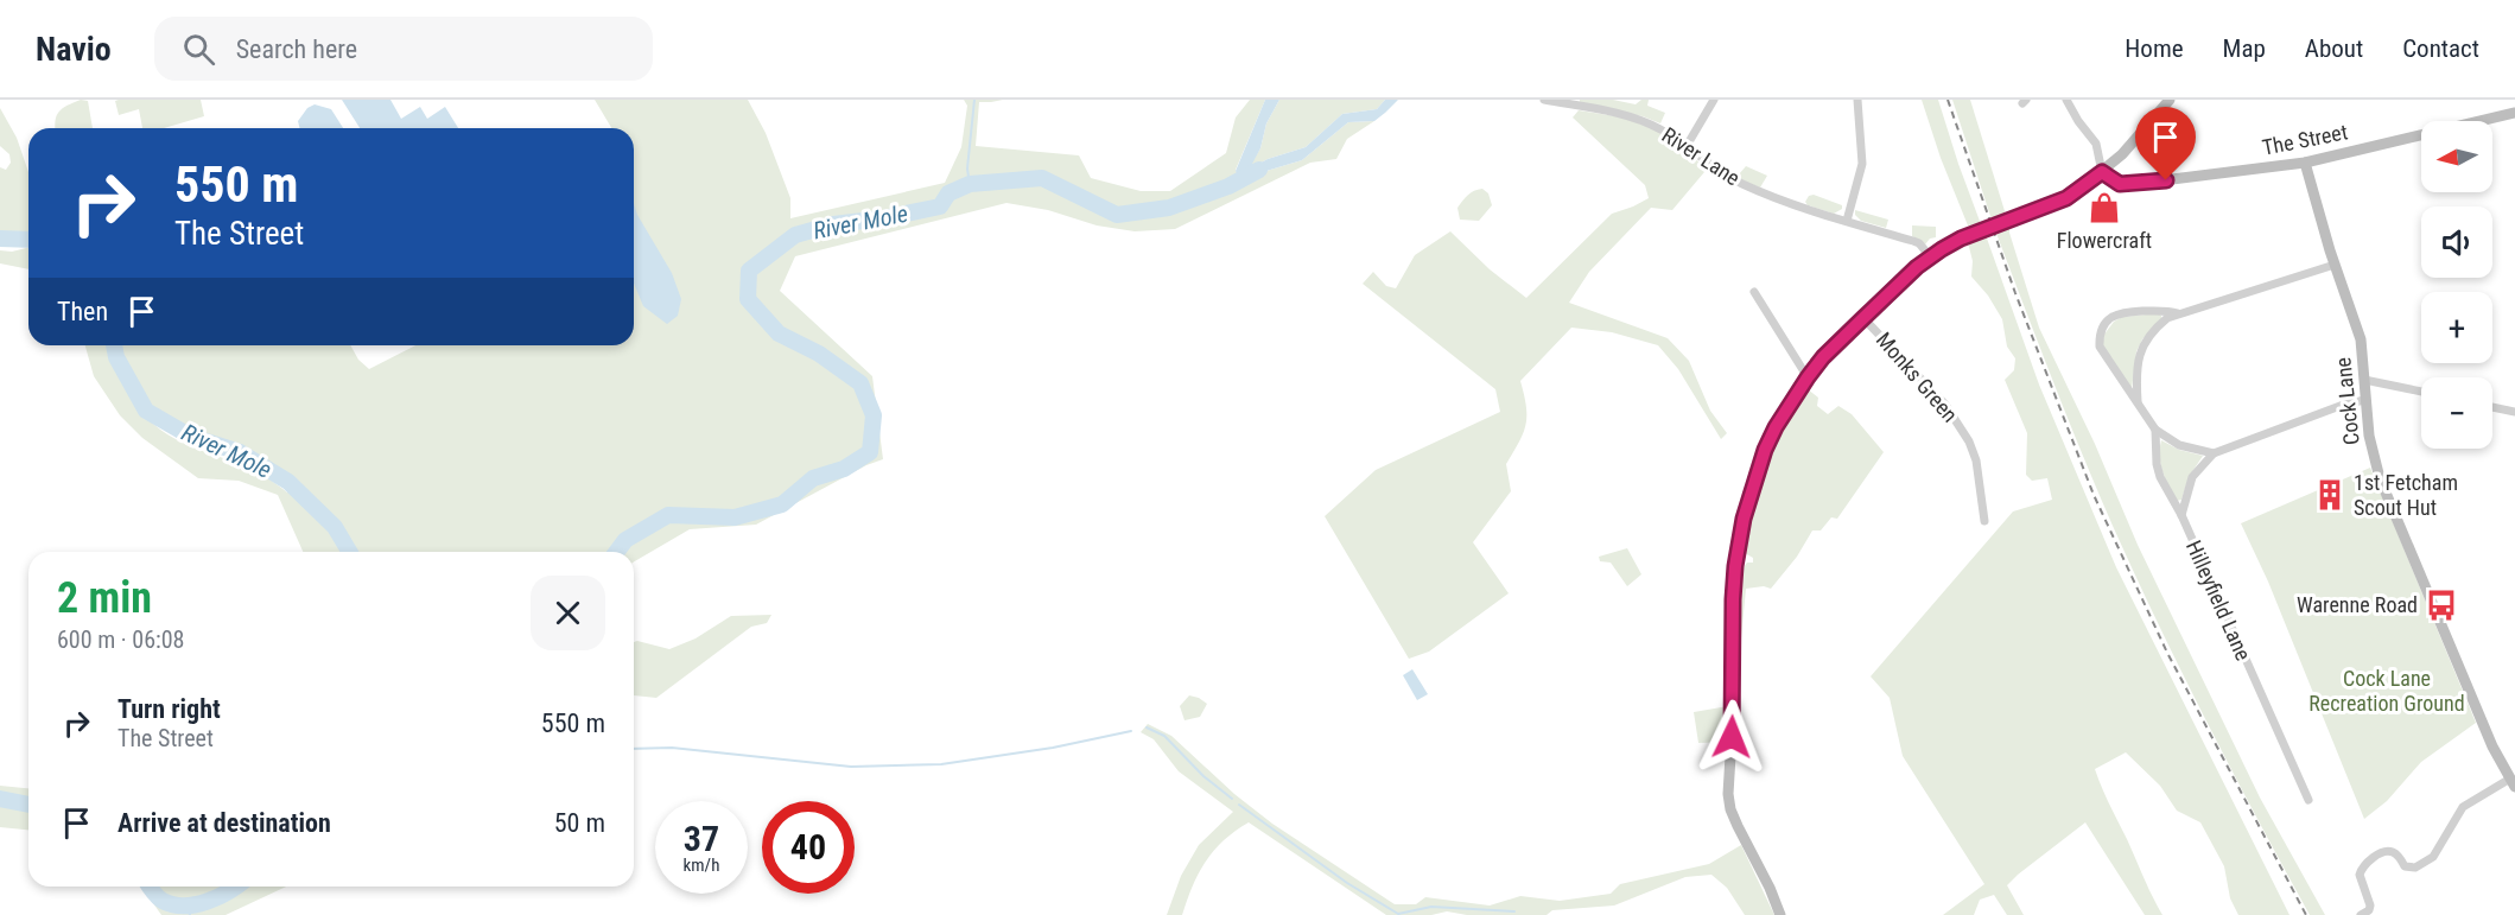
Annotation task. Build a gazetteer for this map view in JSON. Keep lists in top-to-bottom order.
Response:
{
  "streets": {
    "street": [
      "The Street",
      "River Lane",
      "Monks Green",
      "Cock Lane",
      "Hilleyfield Lane"
    ]
  },
  "crossings": [
    ["The Street", "Cock Lane"],
    ["Cock Lane", "Hilleyfield Lane"]
  ],
  "water": ["River Mole"],
  "parks": ["Cock Lane Recreation Ground"],
  "places": {
    "shop": ["Flowercraft"],
    "building": ["1st Fetcham Scout Hut"],
    "bus stop": ["Warenne Road"]
  },
  "north": "left",
  "page": {
    "header": "Navio",
    "search": "Search here",
    "nav": [
      "Home",
      "Map",
      "About",
      "Contact"
    ],
    "map_buttons": ["+", "−"],
    "turn": ["550 m", "The Street"],
    "then": "Then",
    "heading": ["2 min", "600 m · 06:08"],
    "list": [
      {
        "name": "Turn right",
        "note": "The Street",
        "value": "550 m"
      },
      {
        "name": "Arrive at destination",
        "value": "50 m"
      }
    ],
    "speed": "37 km/h",
    "limit": "40"
  }
}
